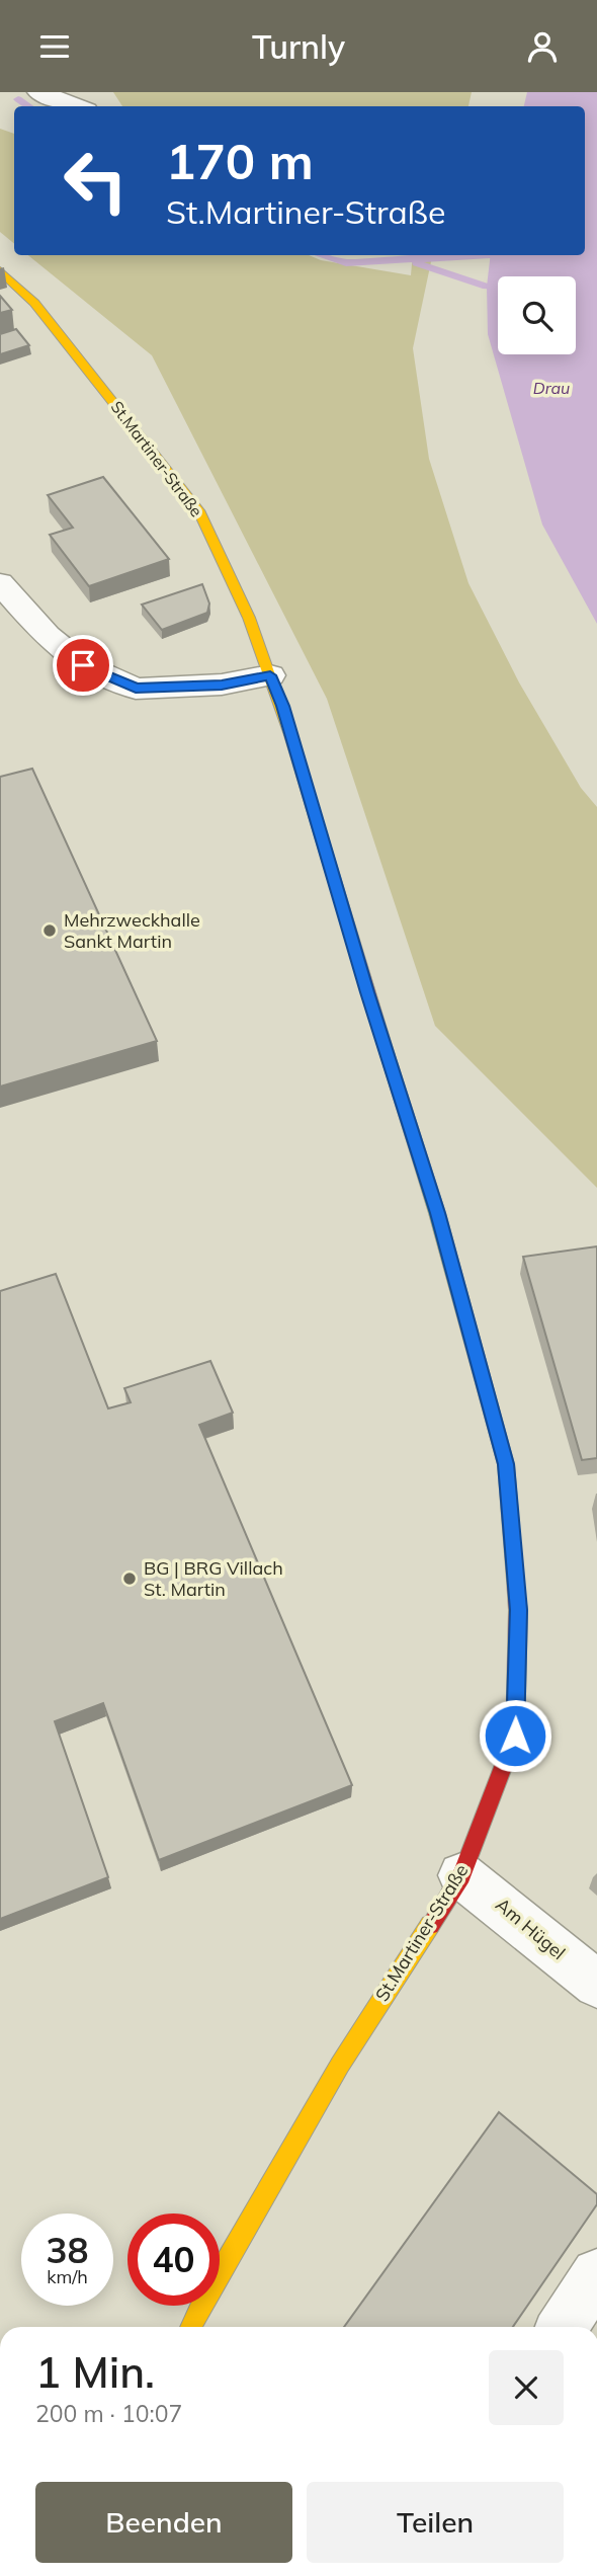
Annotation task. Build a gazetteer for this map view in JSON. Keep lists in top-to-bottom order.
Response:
{
  "streets": {
    "street": ["St.Martiner-Straße", "Am Hügel"]
  },
  "crossings": [
    ["St.Martiner-Straße", "Am Hügel"]
  ],
  "water": ["Drau"],
  "places": ["Mehrzweckhalle Sankt Martin", "BG | BRG Villach St. Martin"],
  "page": {
    "header": "Turnly",
    "turn": ["170 m", "St.Martiner-Straße"],
    "speed": "38 km/h",
    "limit": "40",
    "heading": ["1 Min.", "200 m · 10:07"],
    "buttons": ["Beenden", "Teilen"]
  }
}
